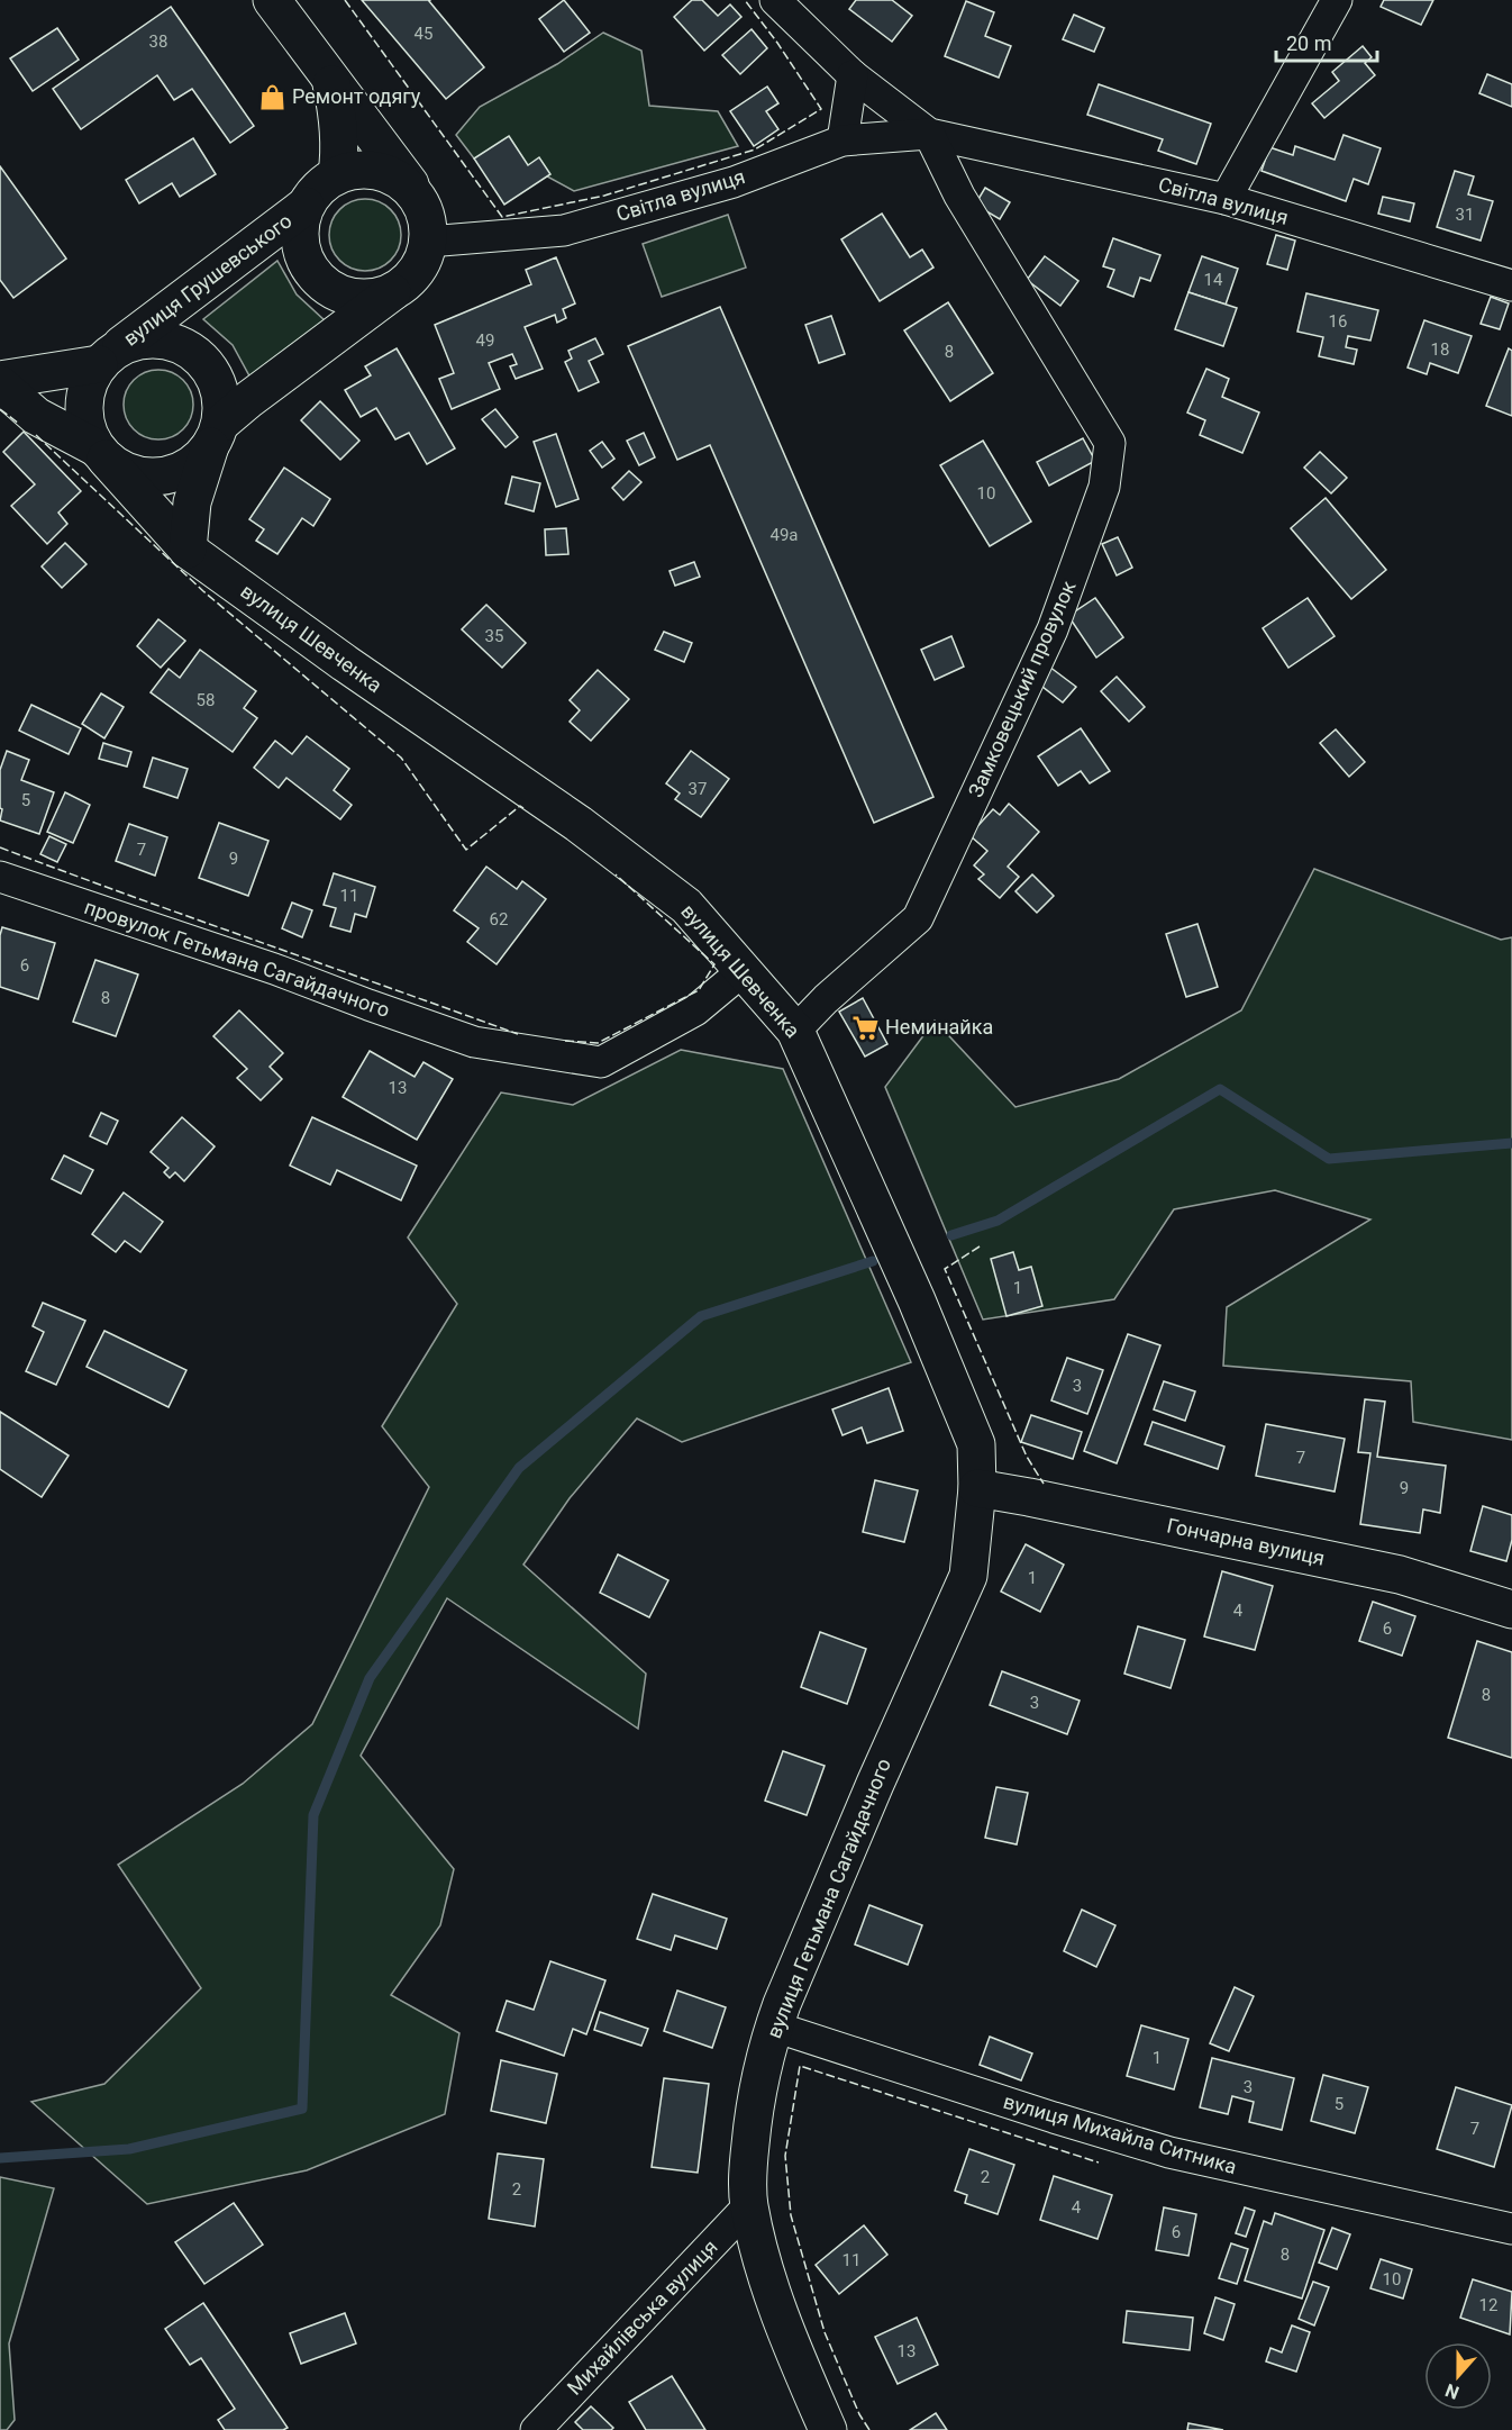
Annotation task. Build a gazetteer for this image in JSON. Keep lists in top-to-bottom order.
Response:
{
  "streets": {
    "main road": [
      "вулиця Грушевського",
      "вулиця Шевченка",
      "Гончарна вулиця",
      "вулиця Гетьмана Сагайдачного"
    ],
    "street": [
      "Світла вулиця",
      "Замковецький провулок",
      "провулок Гетьмана Сагайдачного",
      "вулиця Михайла Ситника",
      "Михайлівська вулиця"
    ]
  },
  "crossings": [
    ["Світла вулиця", "вулиця Грушевського"],
    ["Світла вулиця", "Замковецький провулок"],
    ["вулиця Грушевського", "вулиця Шевченка"],
    ["вулиця Шевченка", "Замковецький провулок"],
    ["вулиця Шевченка", "провулок Гетьмана Сагайдачного"],
    ["вулиця Шевченка", "Гончарна вулиця"],
    ["вулиця Шевченка", "вулиця Гетьмана Сагайдачного"],
    ["Гончарна вулиця", "вулиця Гетьмана Сагайдачного"],
    ["вулиця Гетьмана Сагайдачного", "вулиця Михайла Ситника"],
    ["вулиця Гетьмана Сагайдачного", "Михайлівська вулиця"]
  ],
  "places": {
    "shop": ["Ремонт одягу"],
    "supermarket": ["Неминайка"]
  },
  "house_numbers": [
    "45",
    "38",
    "31",
    "14",
    "16",
    "49",
    "18",
    "8",
    "10",
    "49а",
    "35",
    "58",
    "37",
    "5",
    "7",
    "9",
    "11",
    "62",
    "6",
    "8",
    "13",
    "1",
    "3",
    "7",
    "9",
    "1",
    "4",
    "6",
    "8",
    "3",
    "1",
    "3",
    "5",
    "7",
    "2",
    "2",
    "4",
    "6",
    "8",
    "11",
    "10",
    "12",
    "13"
  ],
  "scale_bar": "20 m",
  "north": "bottom"
}
